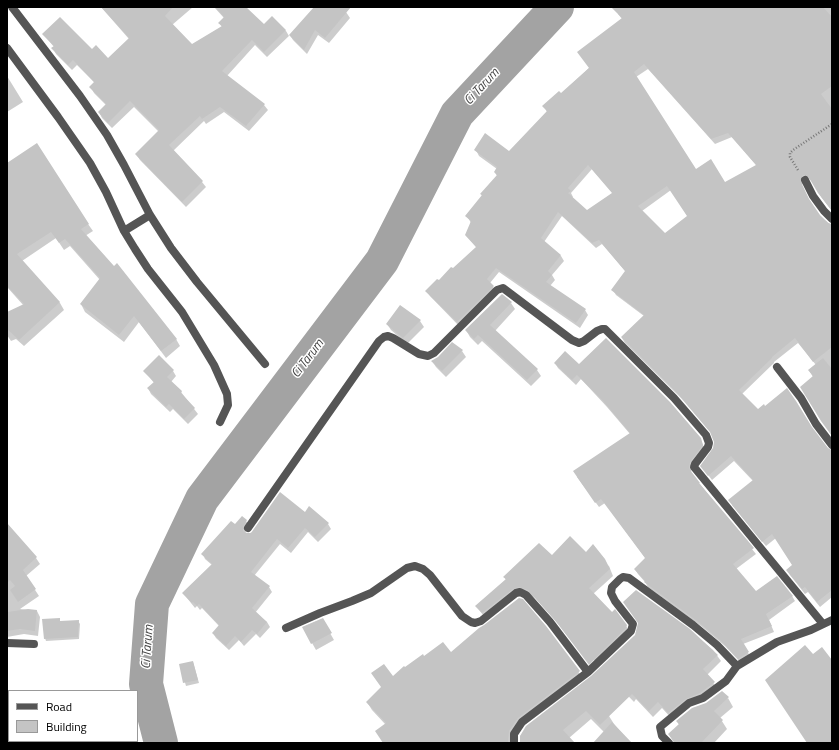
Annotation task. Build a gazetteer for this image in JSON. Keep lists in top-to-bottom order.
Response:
{
  "water": ["Ci Tarum"],
  "legend": ["Road", "Building"]
}
